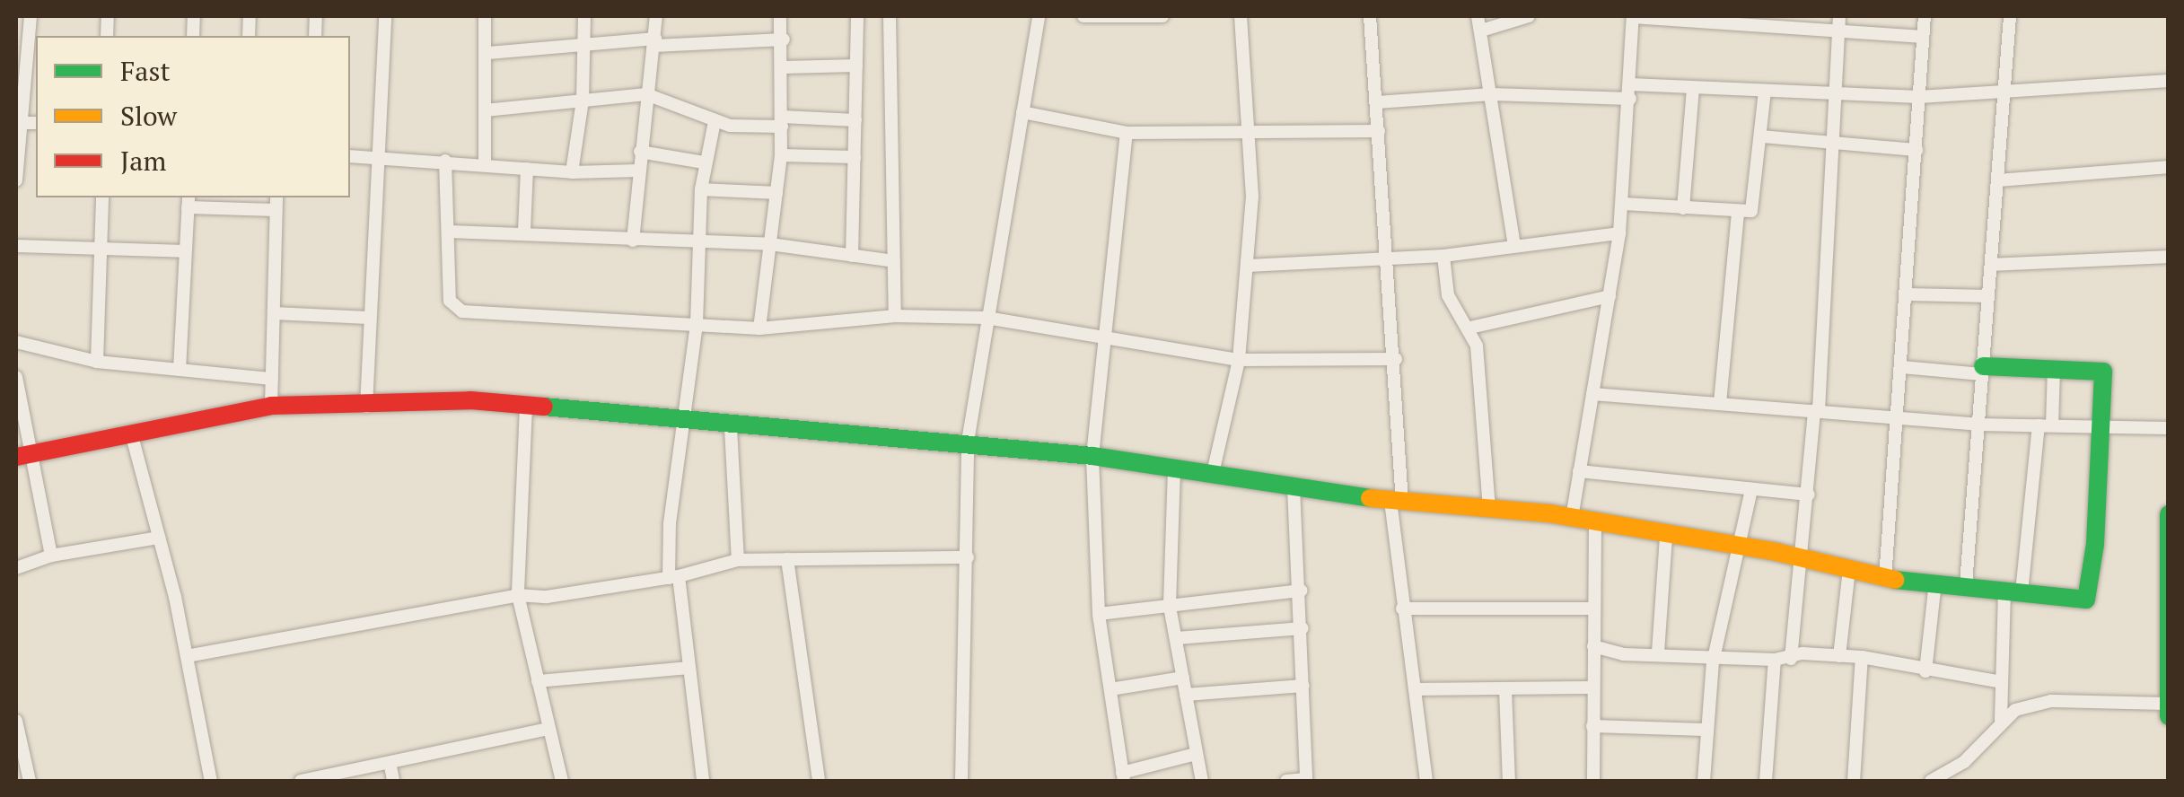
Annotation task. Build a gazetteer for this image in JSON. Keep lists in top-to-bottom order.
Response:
{
  "legend": ["Fast", "Slow", "Jam"]
}
